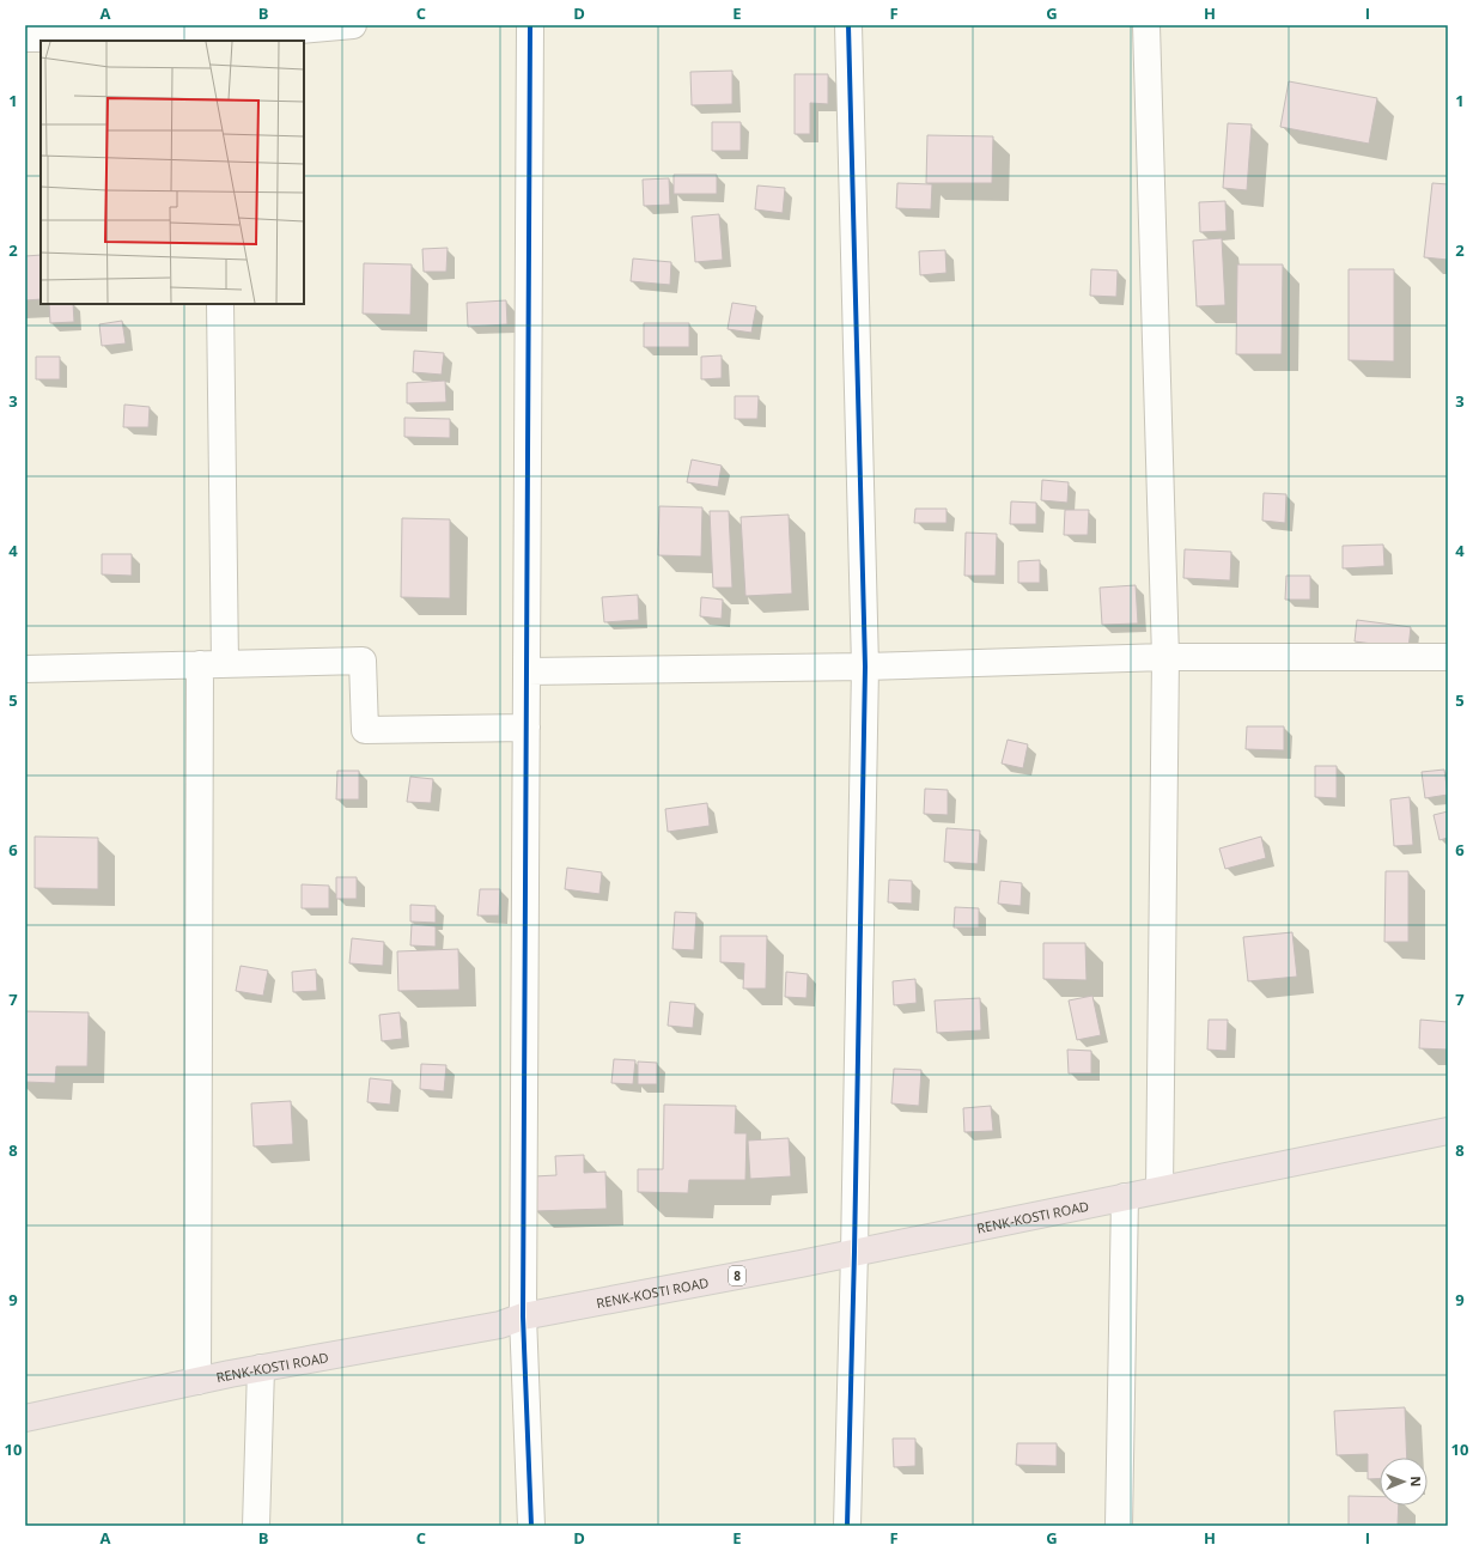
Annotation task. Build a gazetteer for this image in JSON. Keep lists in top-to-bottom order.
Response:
{
  "streets": {
    "main road": ["RENK-KOSTI ROAD", "8"]
  },
  "north": "right",
  "grid": {
    "columns": [
      "A",
      "B",
      "C",
      "D",
      "E",
      "F",
      "G",
      "H",
      "I"
    ],
    "rows": [
      "1",
      "2",
      "3",
      "4",
      "5",
      "6",
      "7",
      "8",
      "9",
      "10"
    ]
  }
}
